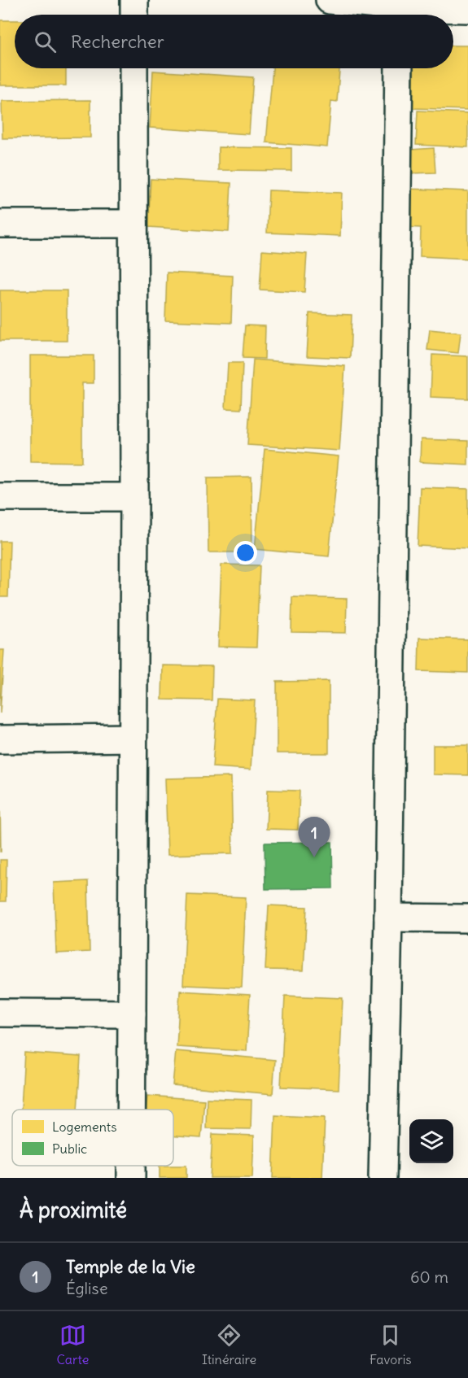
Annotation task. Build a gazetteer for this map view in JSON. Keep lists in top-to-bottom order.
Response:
{
  "legend": ["Logements", "Public"],
  "page": {
    "search": "Rechercher",
    "pins": "1",
    "heading": "À proximité",
    "list": [
      {
        "mark": "1",
        "name": "Temple de la Vie",
        "note": "Église",
        "value": "60 m"
      }
    ],
    "nav": ["Carte", "Itinéraire", "Favoris"]
  }
}
